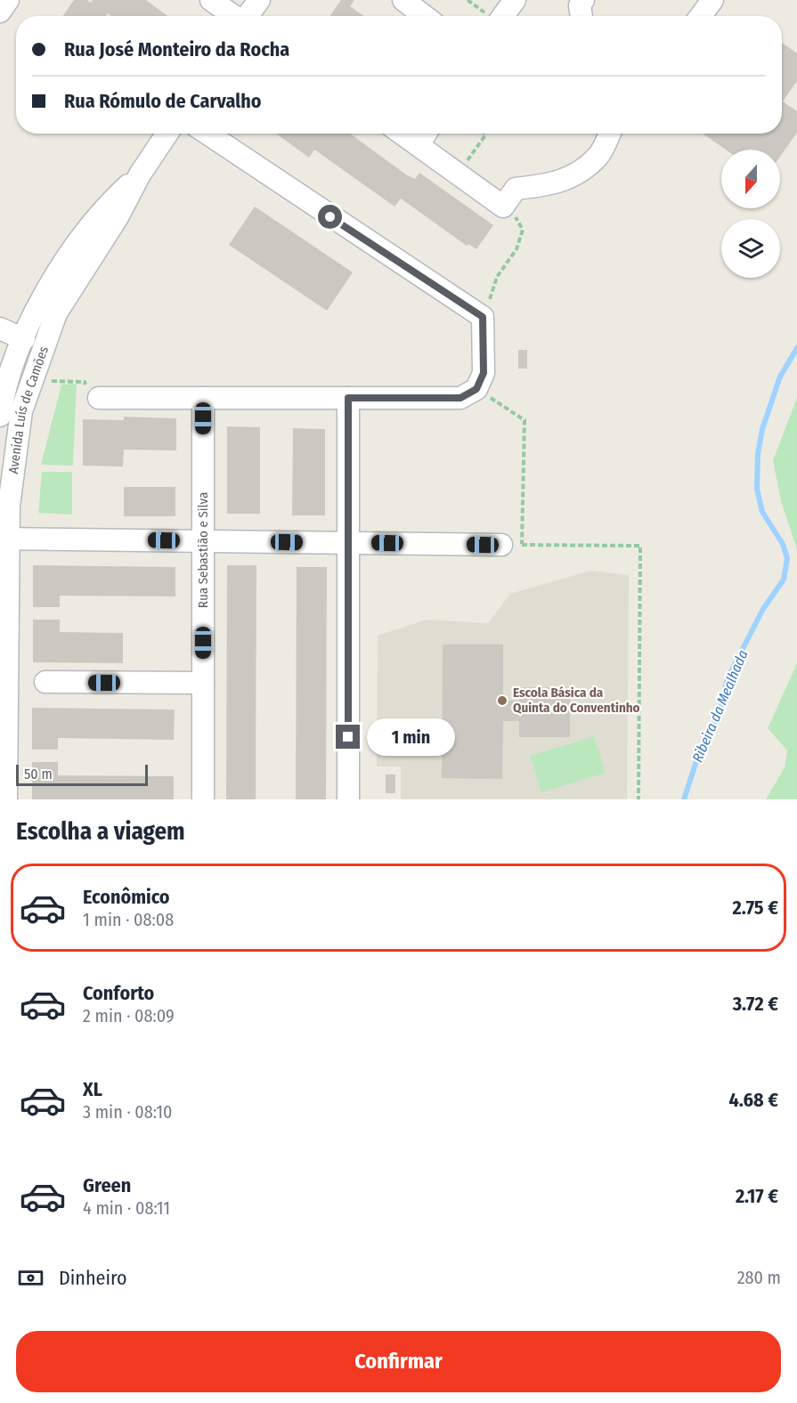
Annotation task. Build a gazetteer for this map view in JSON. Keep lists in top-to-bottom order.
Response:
{
  "streets": {
    "street": ["Avenida Luís de Camões", "Rua Sebastião e Silva"]
  },
  "water": ["Ribeira da Mealhada"],
  "places": ["Escola Básica da Quinta do Conventinho"],
  "scale_bar": "50 m",
  "north": "bottom",
  "page": {
    "banner": ["Rua José Monteiro da Rocha", "Rua Rómulo de Carvalho"],
    "bubble": "1 min",
    "scale": "50 m",
    "heading": "Escolha a viagem",
    "list": [
      {
        "name": "Econômico",
        "note": "1 min · 08:08",
        "value": "2.75 €"
      },
      {
        "name": "Conforto",
        "note": "2 min · 08:09",
        "value": "3.72 €"
      },
      {
        "name": "XL",
        "note": "3 min · 08:10",
        "value": "4.68 €"
      },
      {
        "name": "Green",
        "note": "4 min · 08:11",
        "value": "2.17 €"
      }
    ],
    "pay": ["Dinheiro", "280 m"],
    "buttons": "Confirmar"
  }
}
